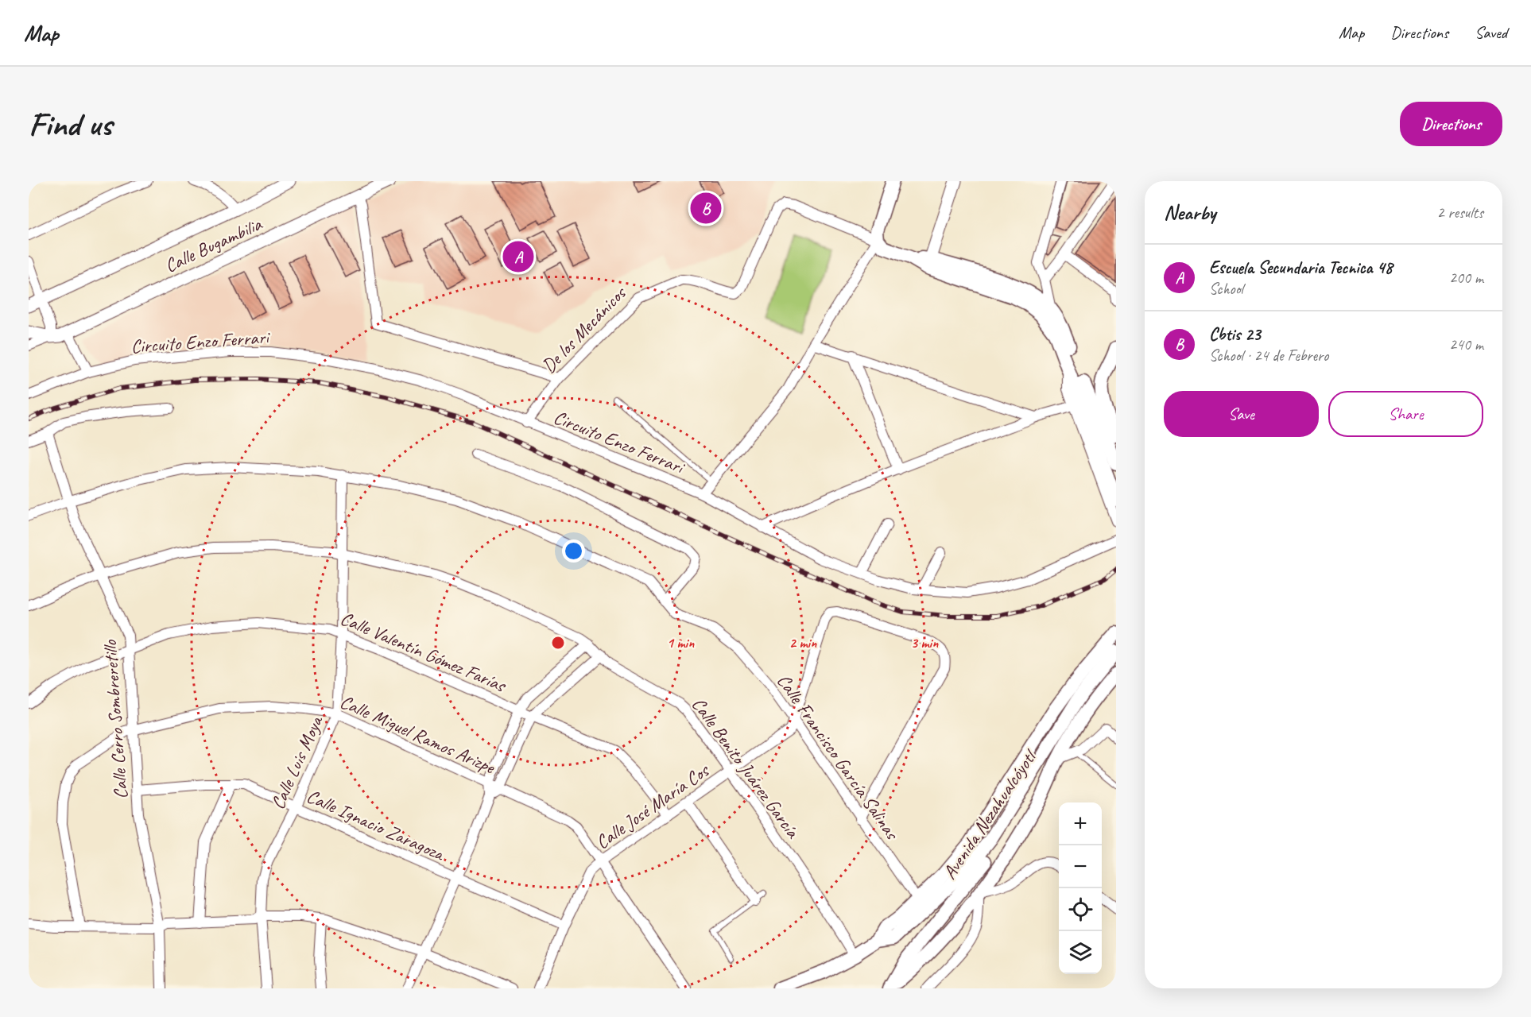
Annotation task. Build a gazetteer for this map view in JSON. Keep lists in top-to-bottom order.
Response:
{
  "streets": {
    "main road": ["Avenida Nezahualcóyotl"],
    "street": [
      "Calle Bugambilia",
      "De los Mecánicos",
      "Circuito Enzo Ferrari",
      "Calle Valentín Gómez Farías",
      "Calle Cerro Sombreretillo",
      "Calle Miguel Ramos Arizpe",
      "Calle Francisco García Salinas",
      "Calle Luis Moya",
      "Calle Benito Juárez García",
      "Calle José María Cos",
      "Calle Ignacio Zaragoza"
    ]
  },
  "crossings": [
    ["De los Mecánicos", "Circuito Enzo Ferrari"],
    ["Calle Valentín Gómez Farías", "Calle Cerro Sombreretillo"],
    ["Calle Valentín Gómez Farías", "Calle Luis Moya"],
    ["Calle Valentín Gómez Farías", "Calle José María Cos"],
    ["Calle Cerro Sombreretillo", "Calle Miguel Ramos Arizpe"],
    ["Calle Cerro Sombreretillo", "Calle Francisco García Salinas"],
    ["Calle Cerro Sombreretillo", "Calle Benito Juárez García"],
    ["Calle Cerro Sombreretillo", "Calle Ignacio Zaragoza"],
    ["Calle Miguel Ramos Arizpe", "Calle Luis Moya"],
    ["Calle Miguel Ramos Arizpe", "Calle José María Cos"],
    ["Calle Francisco García Salinas", "Calle Luis Moya"],
    ["Calle Francisco García Salinas", "Calle José María Cos"],
    ["Calle Francisco García Salinas", "Avenida Nezahualcóyotl"],
    ["Calle Luis Moya", "Calle Benito Juárez García"],
    ["Calle Luis Moya", "Calle Ignacio Zaragoza"],
    ["Calle Benito Juárez García", "Calle José María Cos"],
    ["Calle Benito Juárez García", "Avenida Nezahualcóyotl"],
    ["Calle José María Cos", "Calle Ignacio Zaragoza"]
  ],
  "page": {
    "header": "Map",
    "nav": ["Map", "Directions", "Saved"],
    "buttons": [
      "Directions",
      ["Save", "Share"]
    ],
    "title": "Find us",
    "heading": ["Nearby", "2 results"],
    "pins": ["B", "A"],
    "list": [
      {
        "mark": "A",
        "name": "Escuela Secundaria Tecnica 48",
        "note": "School",
        "value": "200 m"
      },
      {
        "mark": "B",
        "name": "Cbtis 23",
        "note": "School · 24 de Febrero",
        "value": "240 m"
      }
    ],
    "map_buttons": ["+", "−"]
  },
  "rings": ["1 min", "2 min", "3 min"]
}
